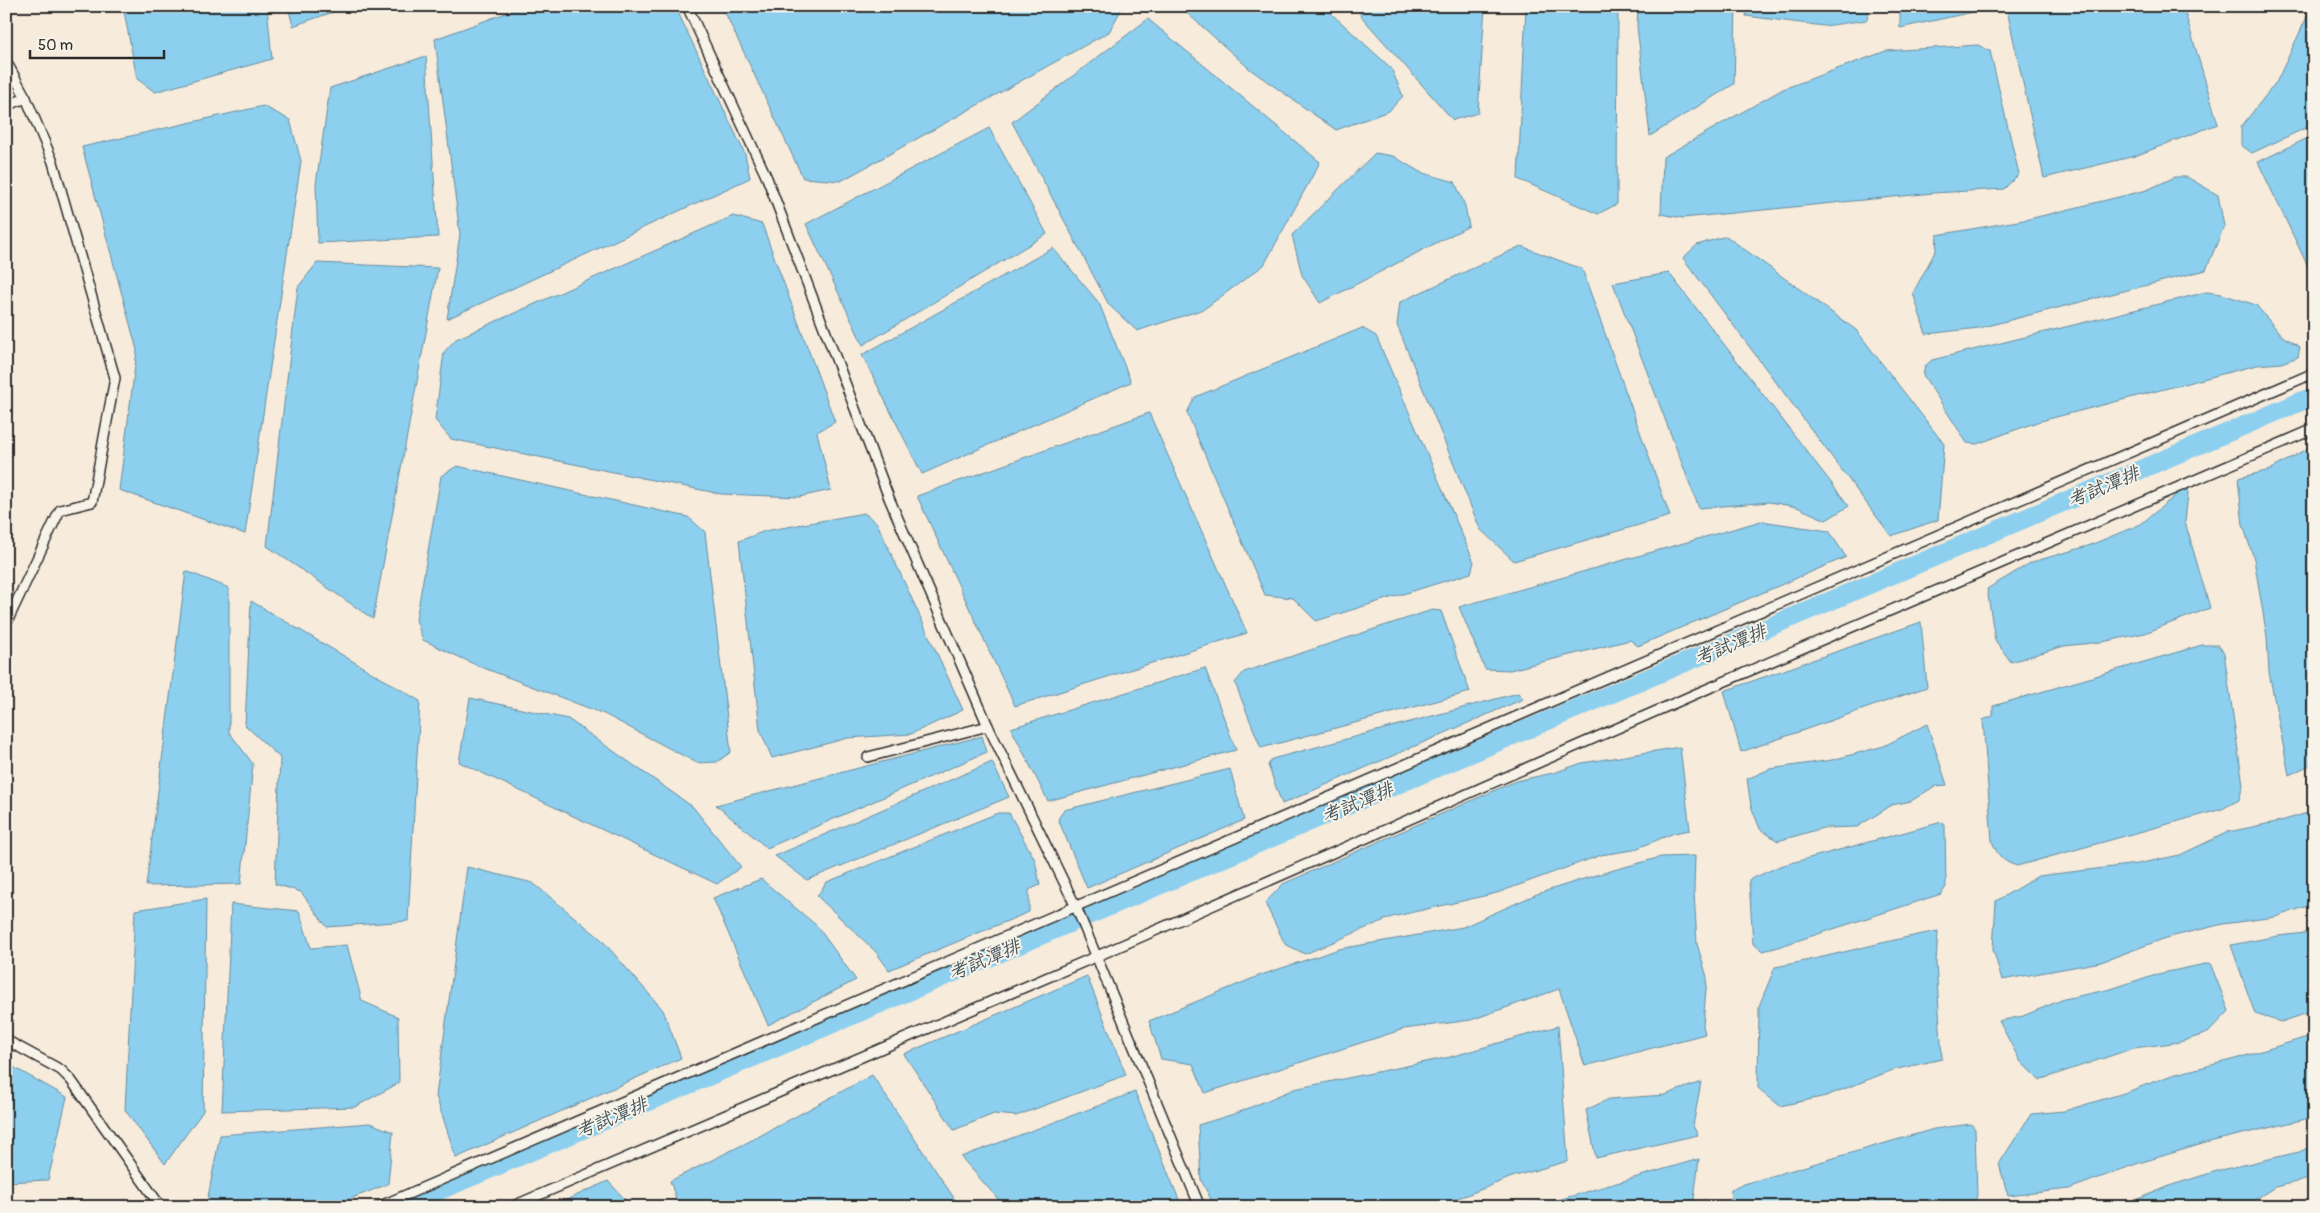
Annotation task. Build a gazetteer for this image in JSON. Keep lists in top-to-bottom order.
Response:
{
  "water": ["考試潭排"],
  "scale_bar": "50 m"
}
